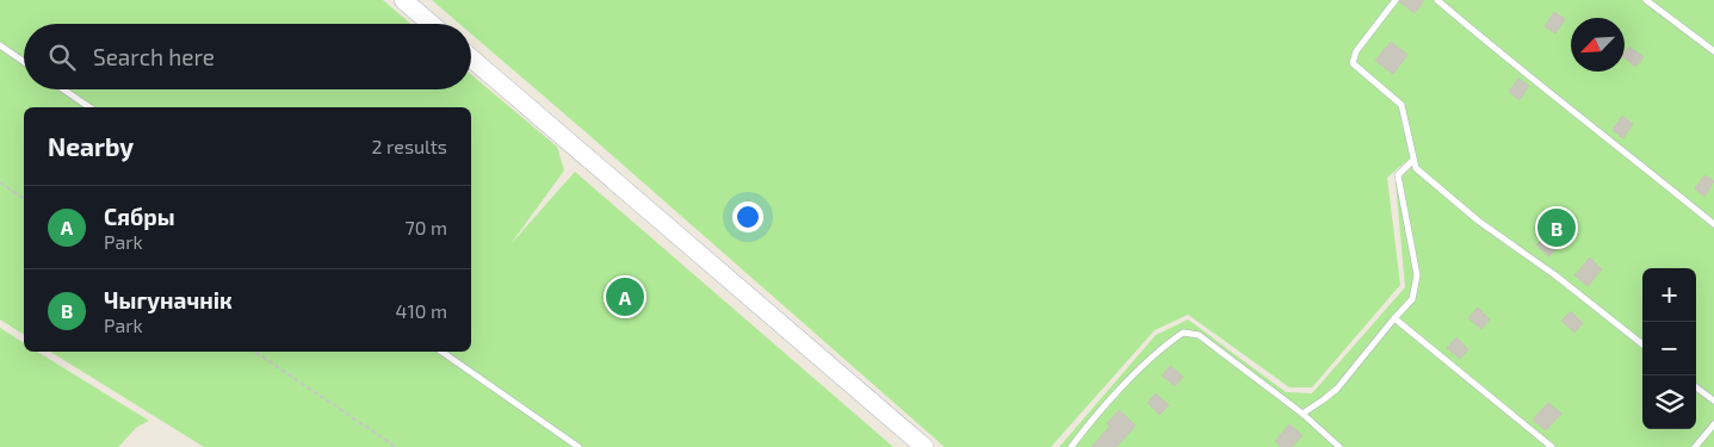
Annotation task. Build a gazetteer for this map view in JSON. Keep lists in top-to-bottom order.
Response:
{
  "north": "bottom left",
  "page": {
    "search": "Search here",
    "heading": ["Nearby", "2 results"],
    "list": [
      {
        "mark": "A",
        "name": "Сябры",
        "note": "Park",
        "value": "70 m"
      },
      {
        "mark": "B",
        "name": "Чыгуначнік",
        "note": "Park",
        "value": "410 m"
      }
    ],
    "pins": ["B", "A"],
    "map_buttons": ["+", "−"]
  }
}
